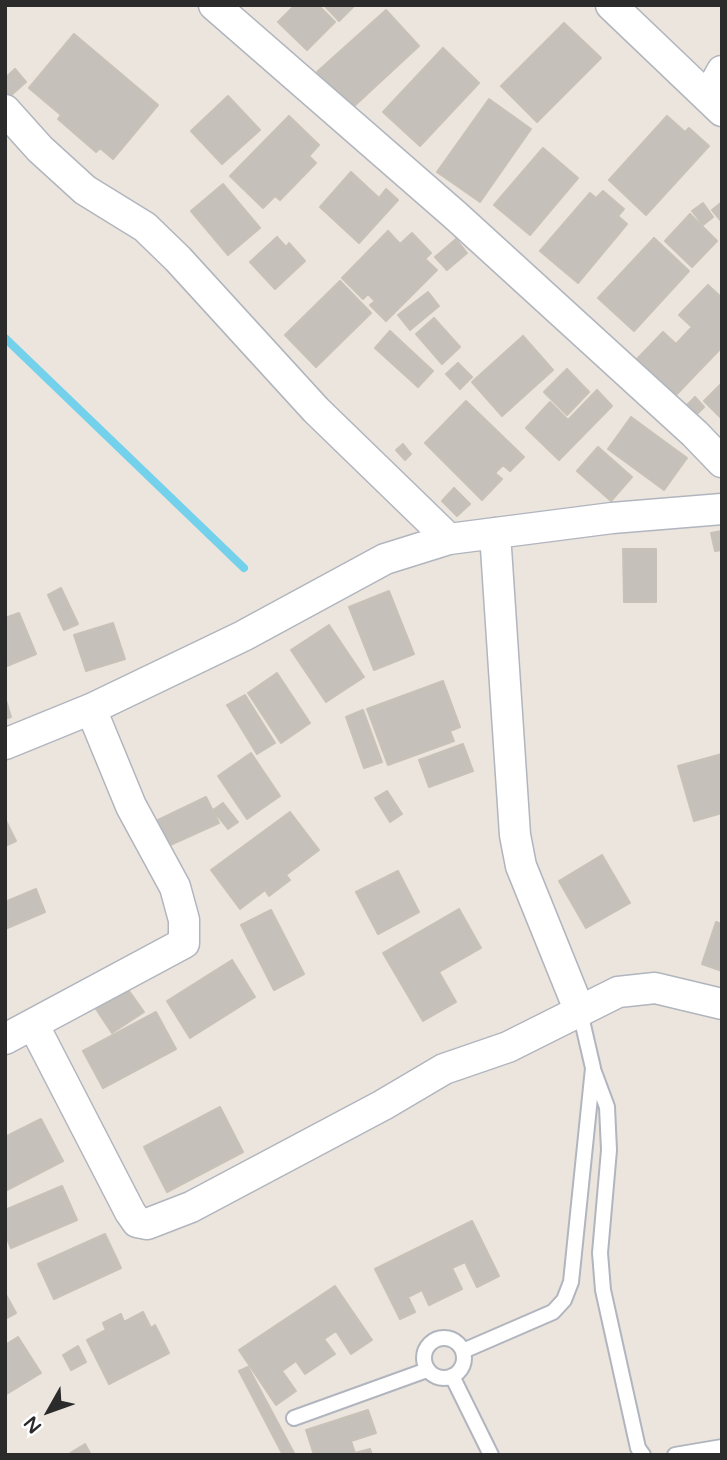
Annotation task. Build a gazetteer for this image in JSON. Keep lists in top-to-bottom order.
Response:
{
  "north": "bottom left"
}
